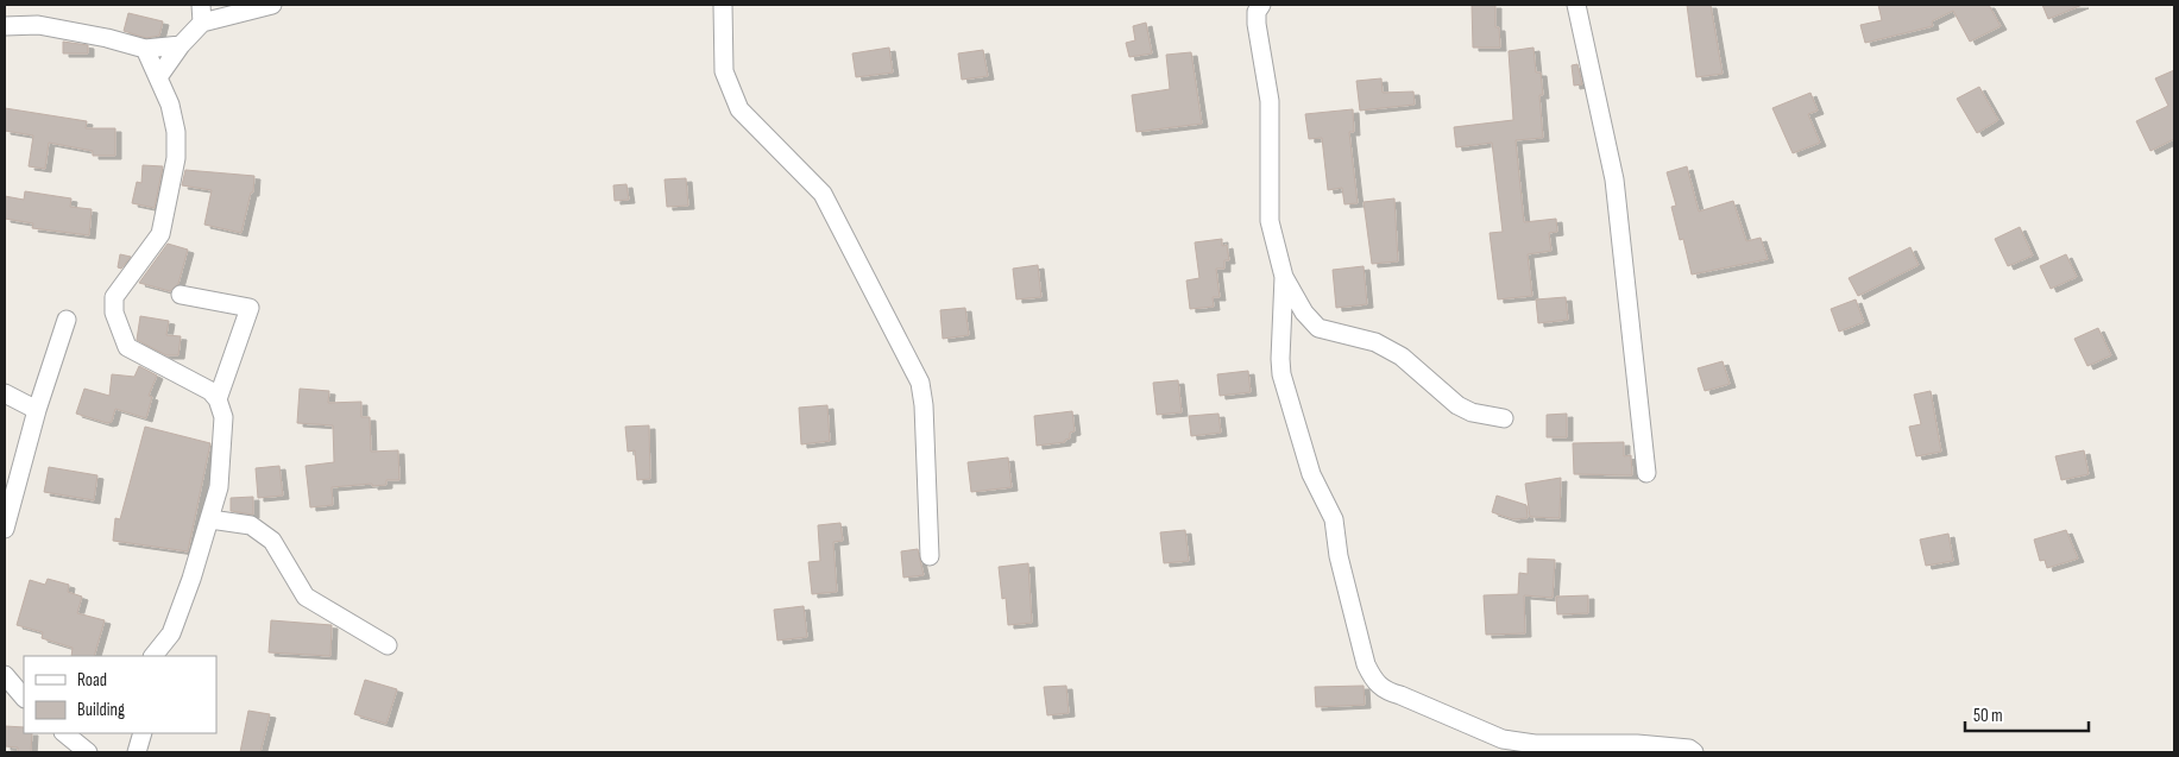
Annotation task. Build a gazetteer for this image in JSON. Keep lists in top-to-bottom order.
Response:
{
  "legend": ["Road", "Building"],
  "scale_bar": "50 m"
}
